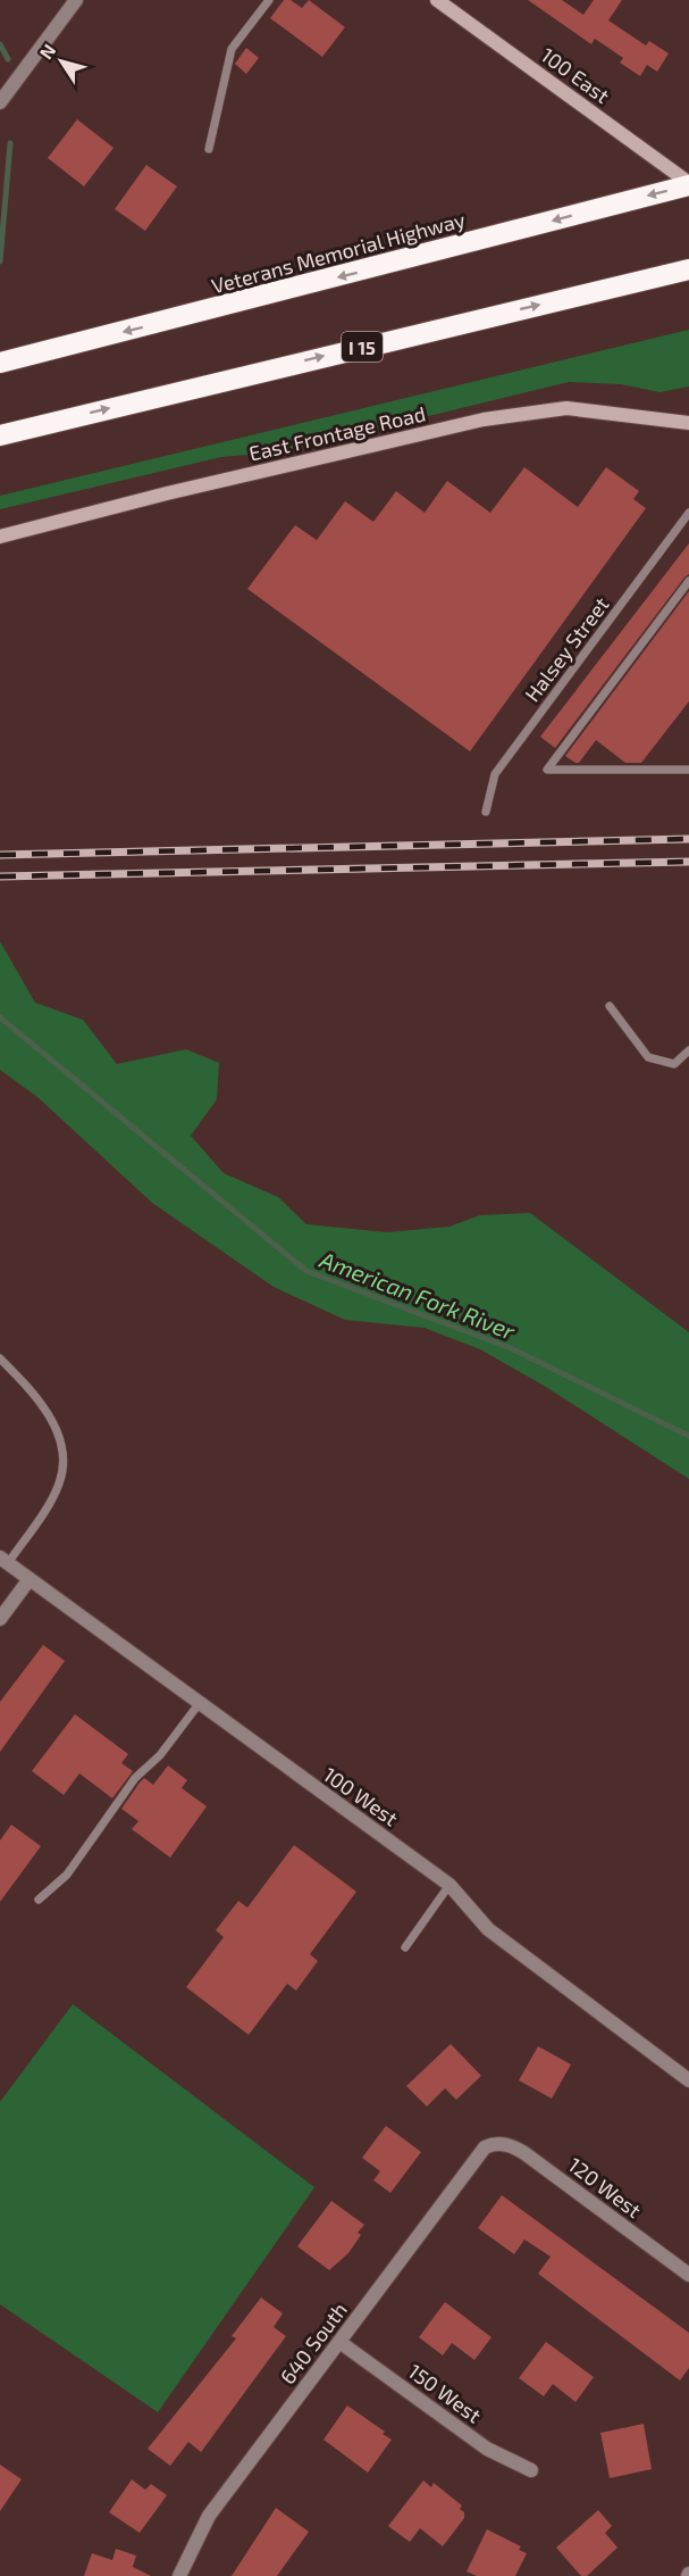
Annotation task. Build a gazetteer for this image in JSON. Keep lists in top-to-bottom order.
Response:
{
  "streets": {
    "highway": ["Veterans Memorial Highway", "I 15"],
    "street": [
      "100 East",
      "East Frontage Road",
      "100 West",
      "120 West",
      "640 South",
      "150 West"
    ],
    "lane": ["Halsey Street"]
  },
  "crossings": [
    ["100 East", "Veterans Memorial Highway"],
    ["120 West", "640 South"],
    ["640 South", "150 West"]
  ],
  "water": ["American Fork River"],
  "north": "top left"
}
